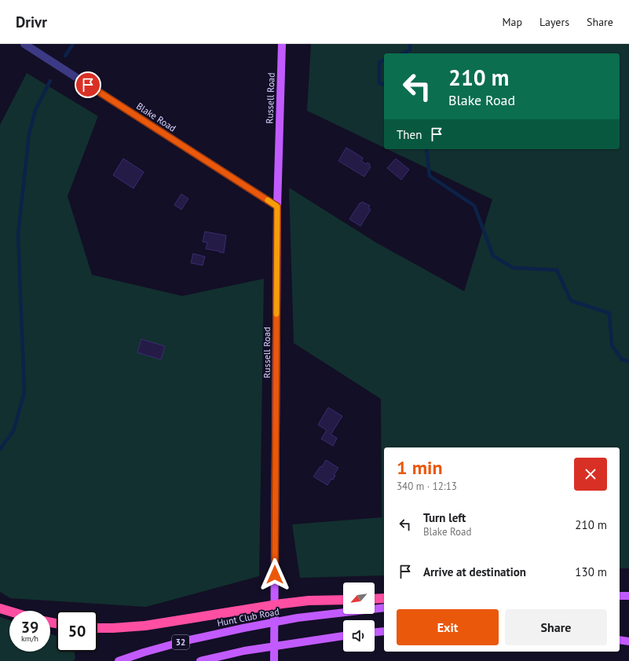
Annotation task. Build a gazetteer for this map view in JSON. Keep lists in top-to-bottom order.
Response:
{
  "streets": {
    "main road": ["Russell Road", "Hunt Club Road", "32"],
    "street": ["Blake Road"]
  },
  "crossings": [
    ["Russell Road", "Blake Road"]
  ],
  "north": "bottom left",
  "page": {
    "header": "Drivr",
    "nav": ["Map", "Layers", "Share"],
    "turn": ["210 m", "Blake Road"],
    "then": "Then",
    "heading": ["1 min", "340 m · 12:13"],
    "list": [
      {
        "name": "Turn left",
        "note": "Blake Road",
        "value": "210 m"
      },
      {
        "name": "Arrive at destination",
        "value": "130 m"
      }
    ],
    "buttons": ["Exit", "Share"],
    "speed": "39 km/h",
    "limit": "50"
  }
}
